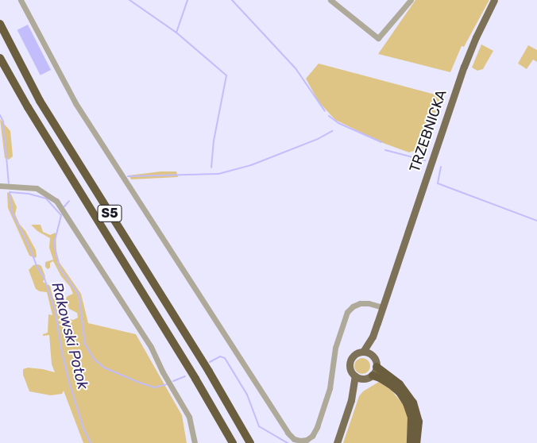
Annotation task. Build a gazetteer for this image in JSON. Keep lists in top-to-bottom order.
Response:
{
  "streets": {
    "highway": ["S5"],
    "main road": ["TRZEBNICKA"]
  },
  "water": ["Rakowski Potok"]
}
